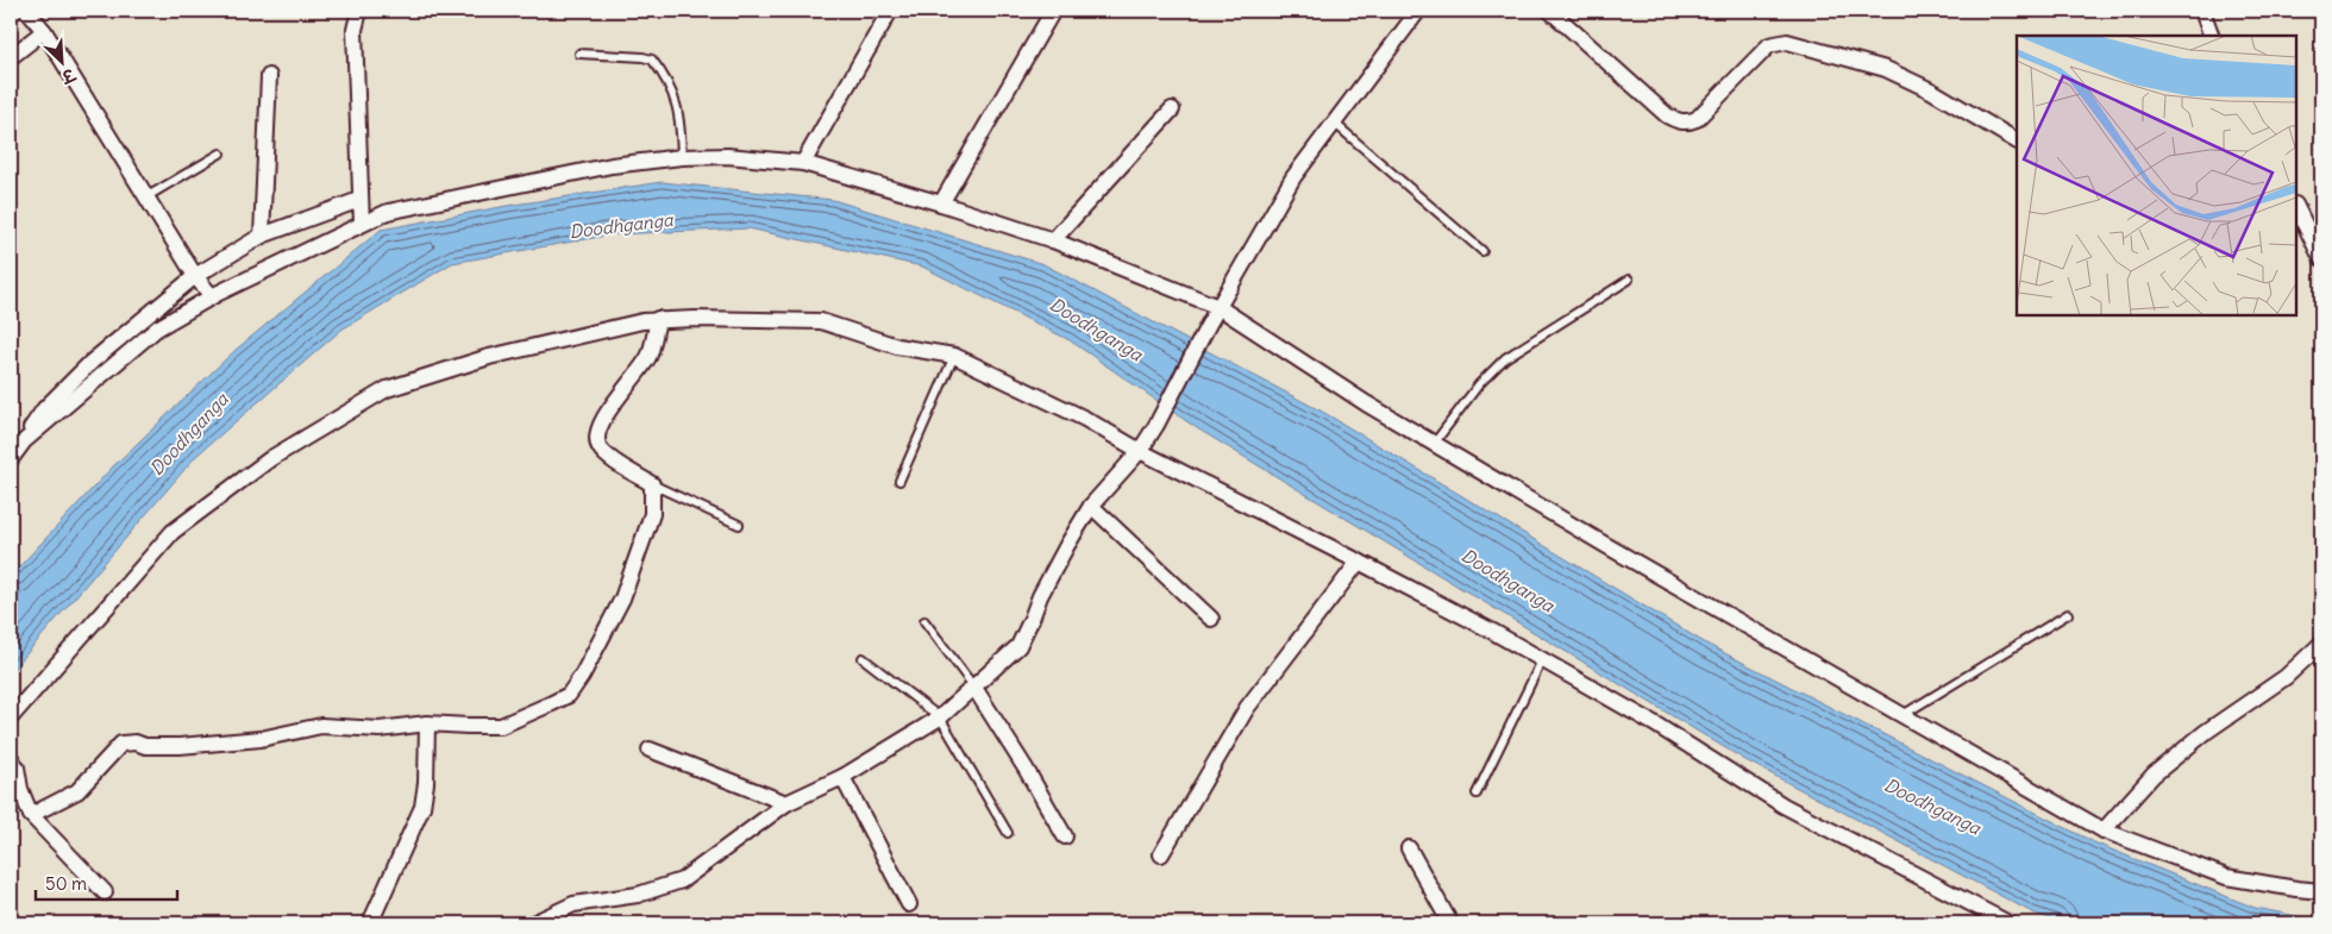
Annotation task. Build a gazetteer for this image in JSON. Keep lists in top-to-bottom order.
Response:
{
  "water": ["Doodhganga"],
  "scale_bar": "50 m",
  "north": "bottom right"
}
